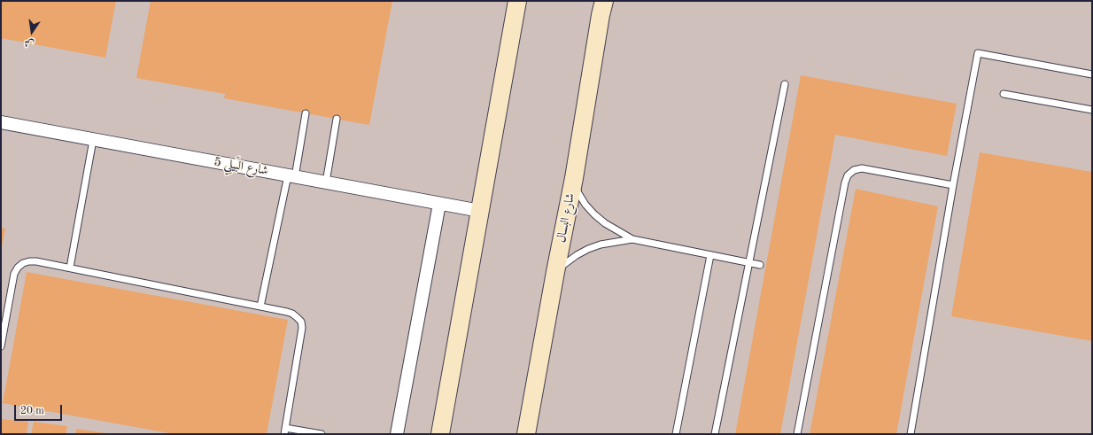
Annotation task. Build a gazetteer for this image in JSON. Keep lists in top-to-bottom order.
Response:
{
  "streets": {
    "street": ["شارع البَيلِي 5", "شارع البسال"]
  },
  "scale_bar": "20 m",
  "north": "bottom"
}
